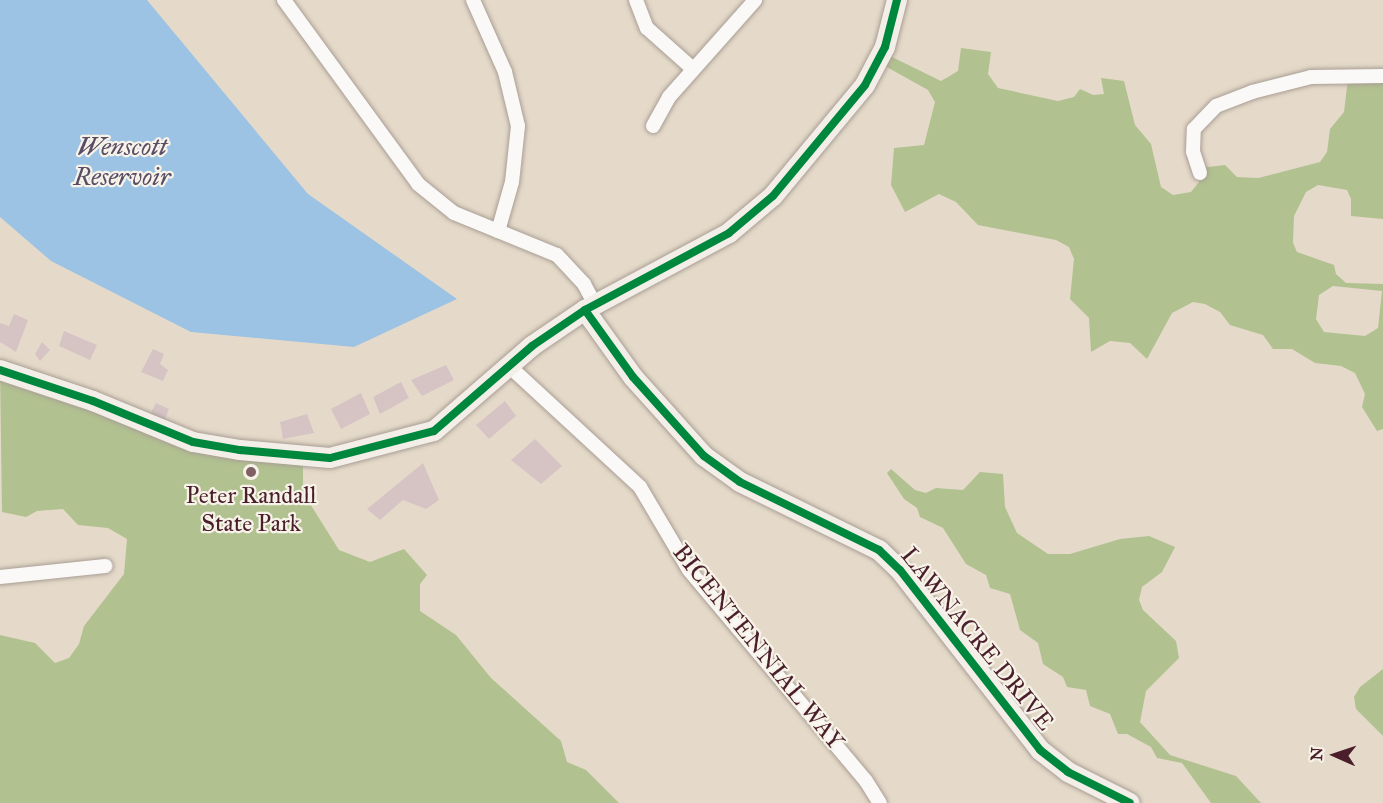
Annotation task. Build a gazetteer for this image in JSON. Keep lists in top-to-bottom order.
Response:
{
  "streets": {
    "street": ["LAWNACRE DRIVE", "BICENTENNIAL WAY"]
  },
  "water": ["Wenscott Reservoir"],
  "places": ["Peter Randall State Park"],
  "north": "left"
}
